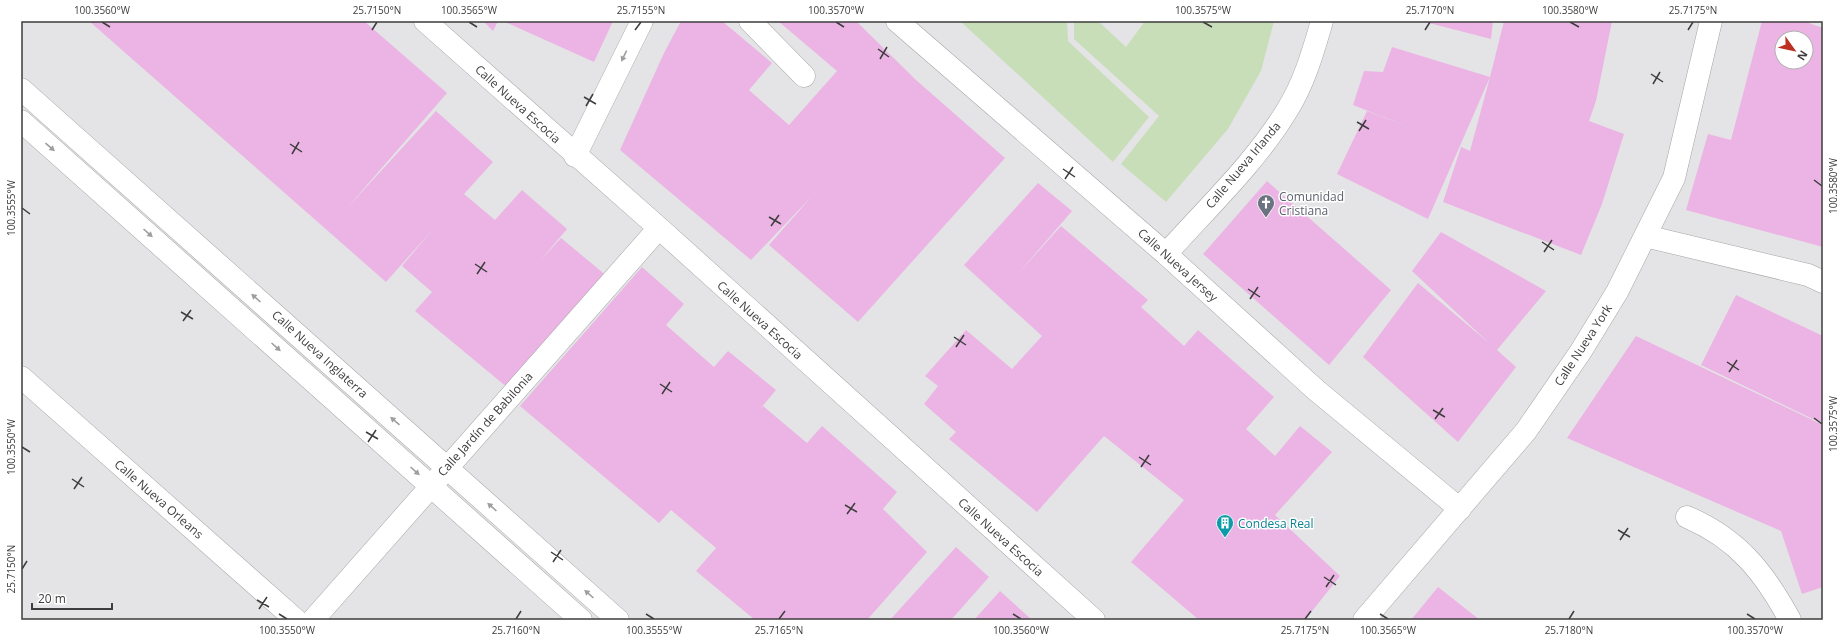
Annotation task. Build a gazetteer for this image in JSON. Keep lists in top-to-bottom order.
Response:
{
  "streets": {
    "street": [
      "Calle Nueva Escocia",
      "Calle Nueva Irlanda",
      "Calle Nueva Jersey",
      "Calle Nueva York",
      "Calle Nueva Inglaterra",
      "Calle Jardín de Babilonia",
      "Calle Nueva Orleans"
    ]
  },
  "crossings": [
    ["Calle Nueva Escocia", "Calle Jardín de Babilonia"],
    ["Calle Nueva Irlanda", "Calle Nueva Jersey"],
    ["Calle Nueva Jersey", "Calle Nueva York"],
    ["Calle Nueva Inglaterra", "Calle Jardín de Babilonia"]
  ],
  "places": {
    "church": ["Comunidad Cristiana"],
    "building": ["Condesa Real"]
  },
  "scale_bar": "20 m",
  "north": "bottom right",
  "coordinates": [
    "100.3560°W",
    "25.7150°N",
    "100.3565°W",
    "25.7155°N",
    "100.3570°W",
    "100.3575°W",
    "25.7170°N",
    "100.3580°W",
    "25.7175°N",
    "100.3555°W",
    "100.3550°W",
    "25.7160°N",
    "25.7165°N",
    "25.7180°N"
  ]
}
